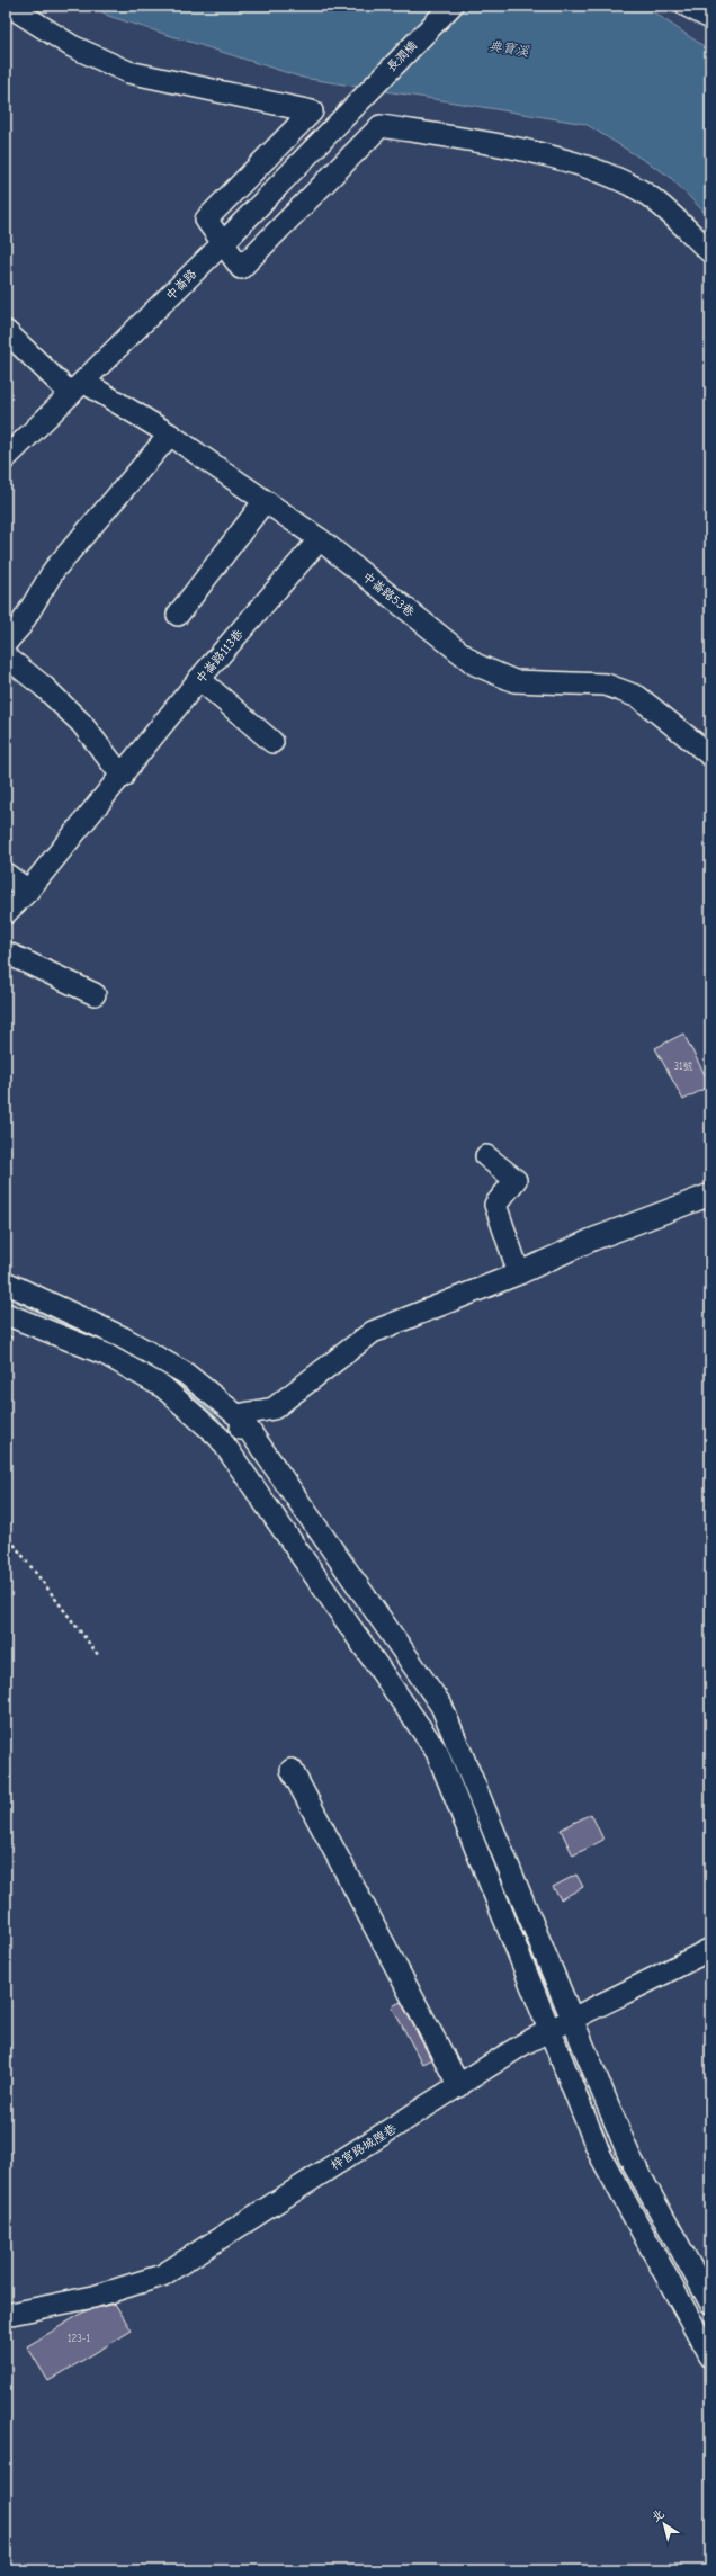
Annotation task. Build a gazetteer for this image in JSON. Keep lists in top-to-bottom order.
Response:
{
  "streets": {
    "street": [
      "長潤橋",
      "中崙路",
      "中崙路53巷",
      "中崙路113巷",
      "梓官路城隍巷"
    ]
  },
  "crossings": [
    ["長潤橋", "中崙路"],
    ["中崙路", "中崙路53巷"],
    ["中崙路53巷", "中崙路113巷"]
  ],
  "water": ["典寶溪"],
  "house_numbers": ["31號", "123-1"],
  "north": "top left"
}
